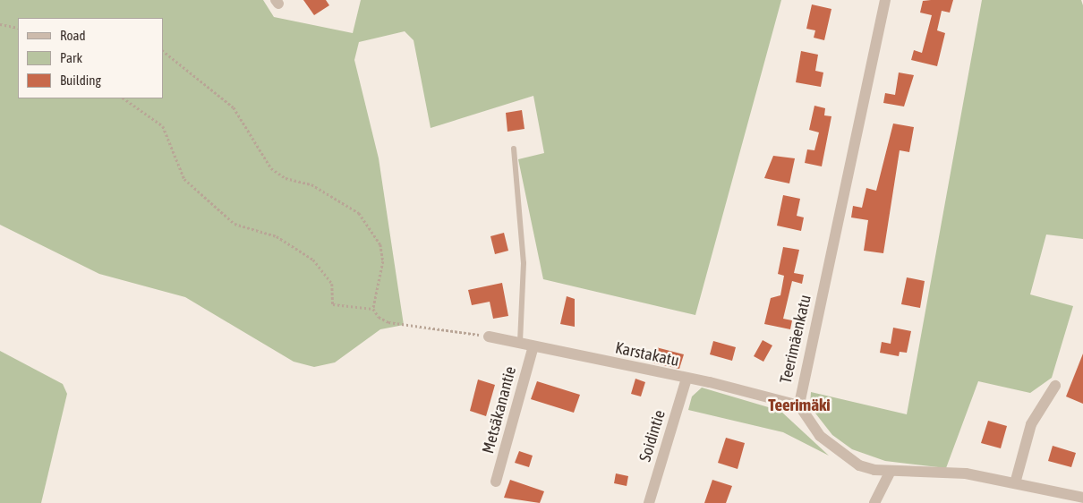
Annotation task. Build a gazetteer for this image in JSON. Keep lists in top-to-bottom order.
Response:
{
  "streets": {
    "street": [
      "Teerimäenkatu",
      "Karstakatu",
      "Metsäkanantie",
      "Soidintie"
    ]
  },
  "crossings": [
    ["Teerimäenkatu", "Karstakatu"],
    ["Karstakatu", "Metsäkanantie"],
    ["Karstakatu", "Soidintie"]
  ],
  "districts": ["Teerimäki"],
  "legend": ["Road", "Park", "Building"]
}
